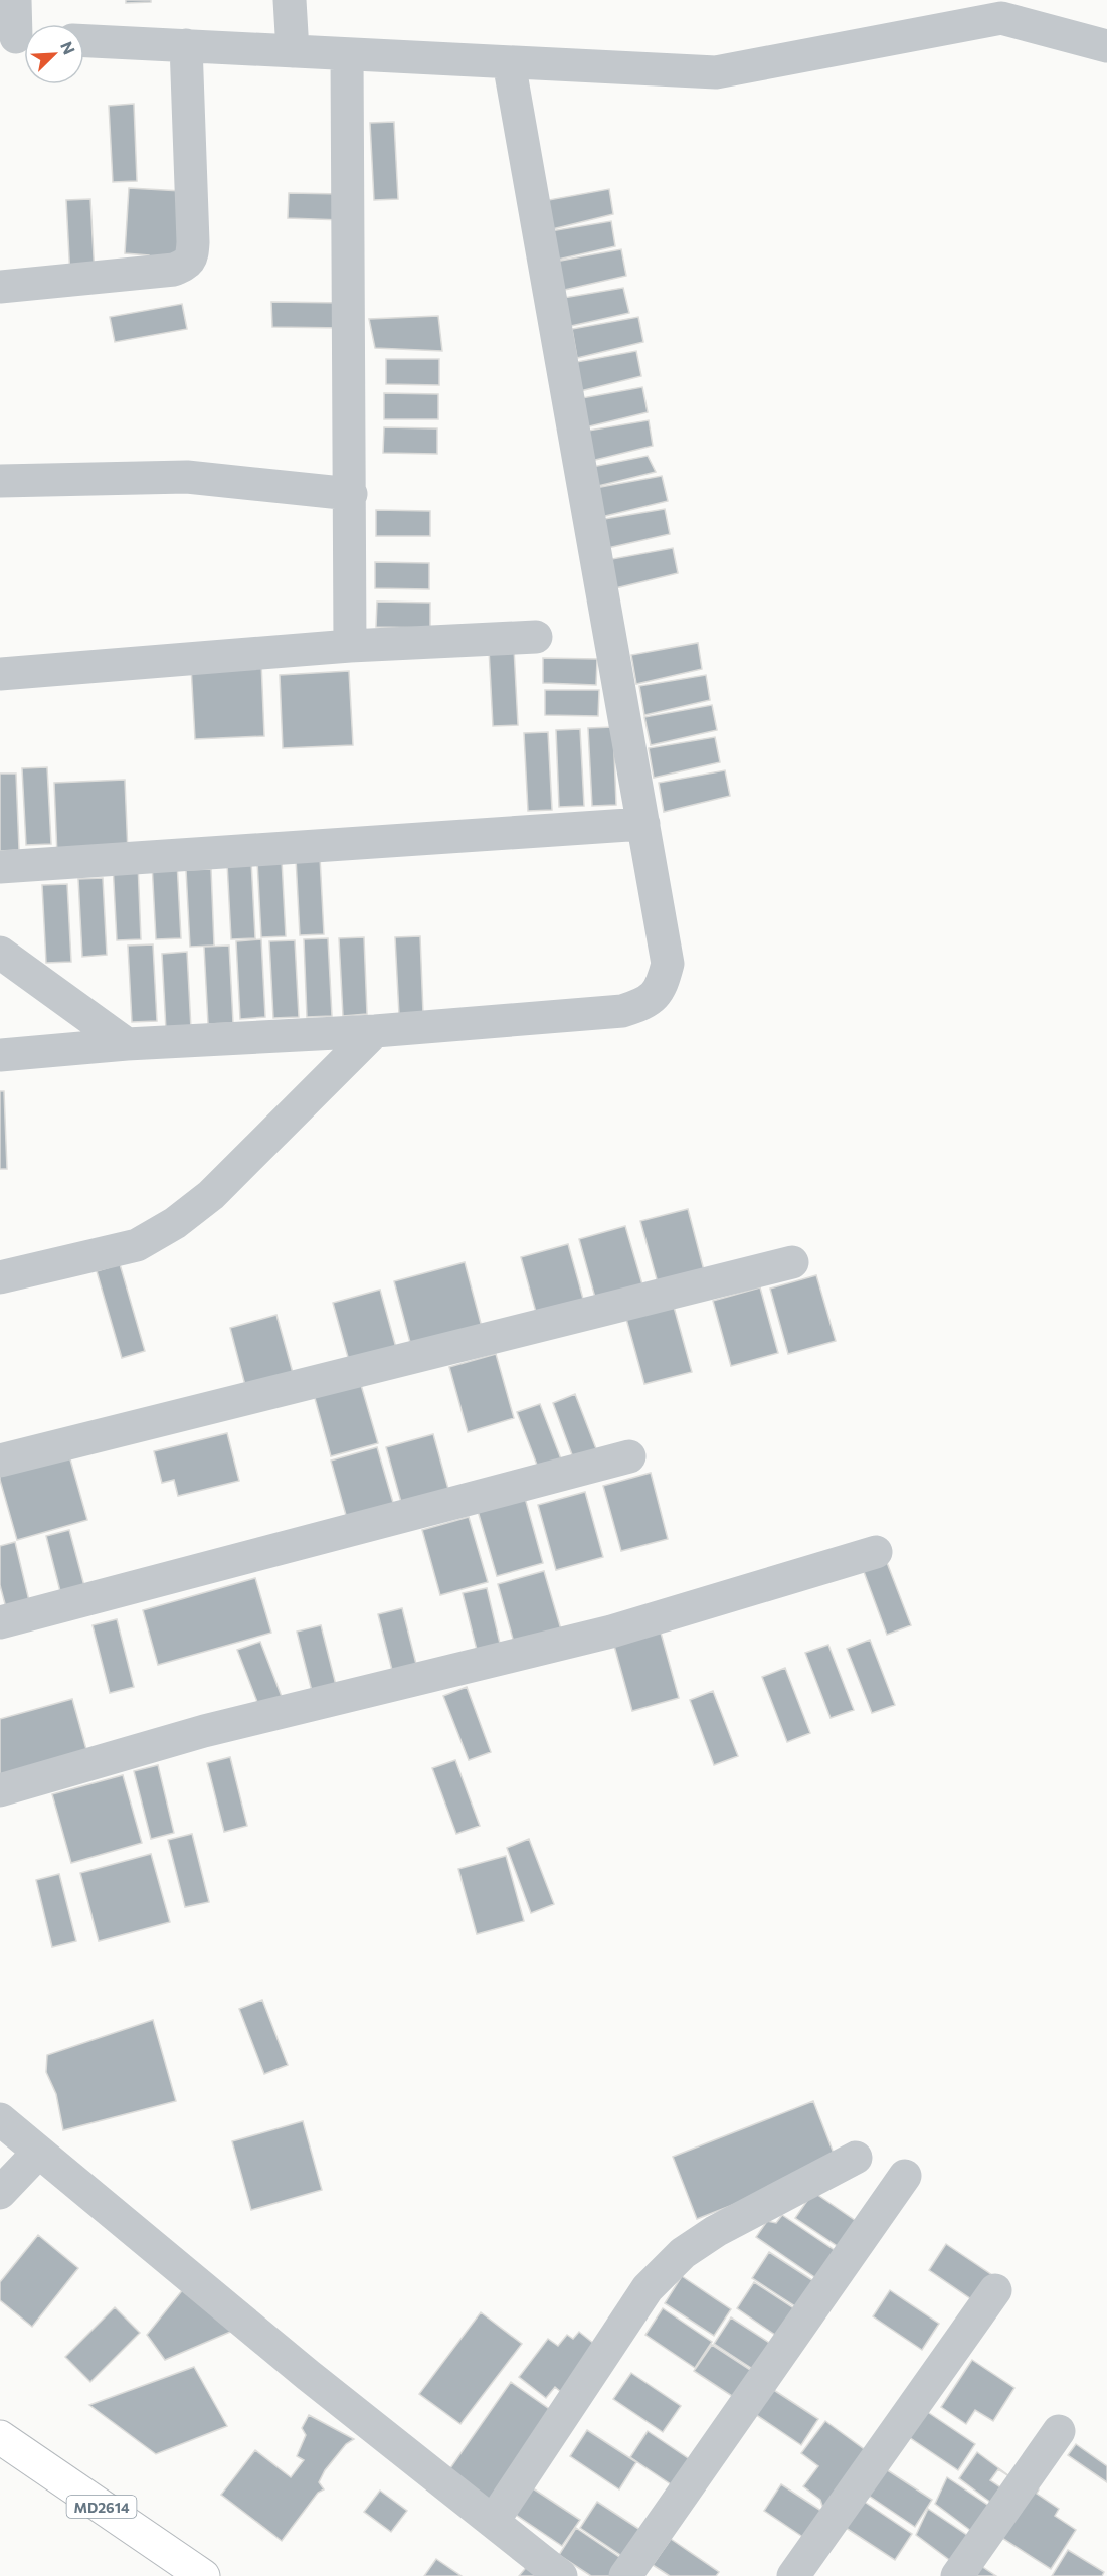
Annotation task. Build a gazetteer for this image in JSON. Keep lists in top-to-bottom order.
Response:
{
  "streets": {
    "main road": ["MD2614"]
  },
  "north": "top right"
}
